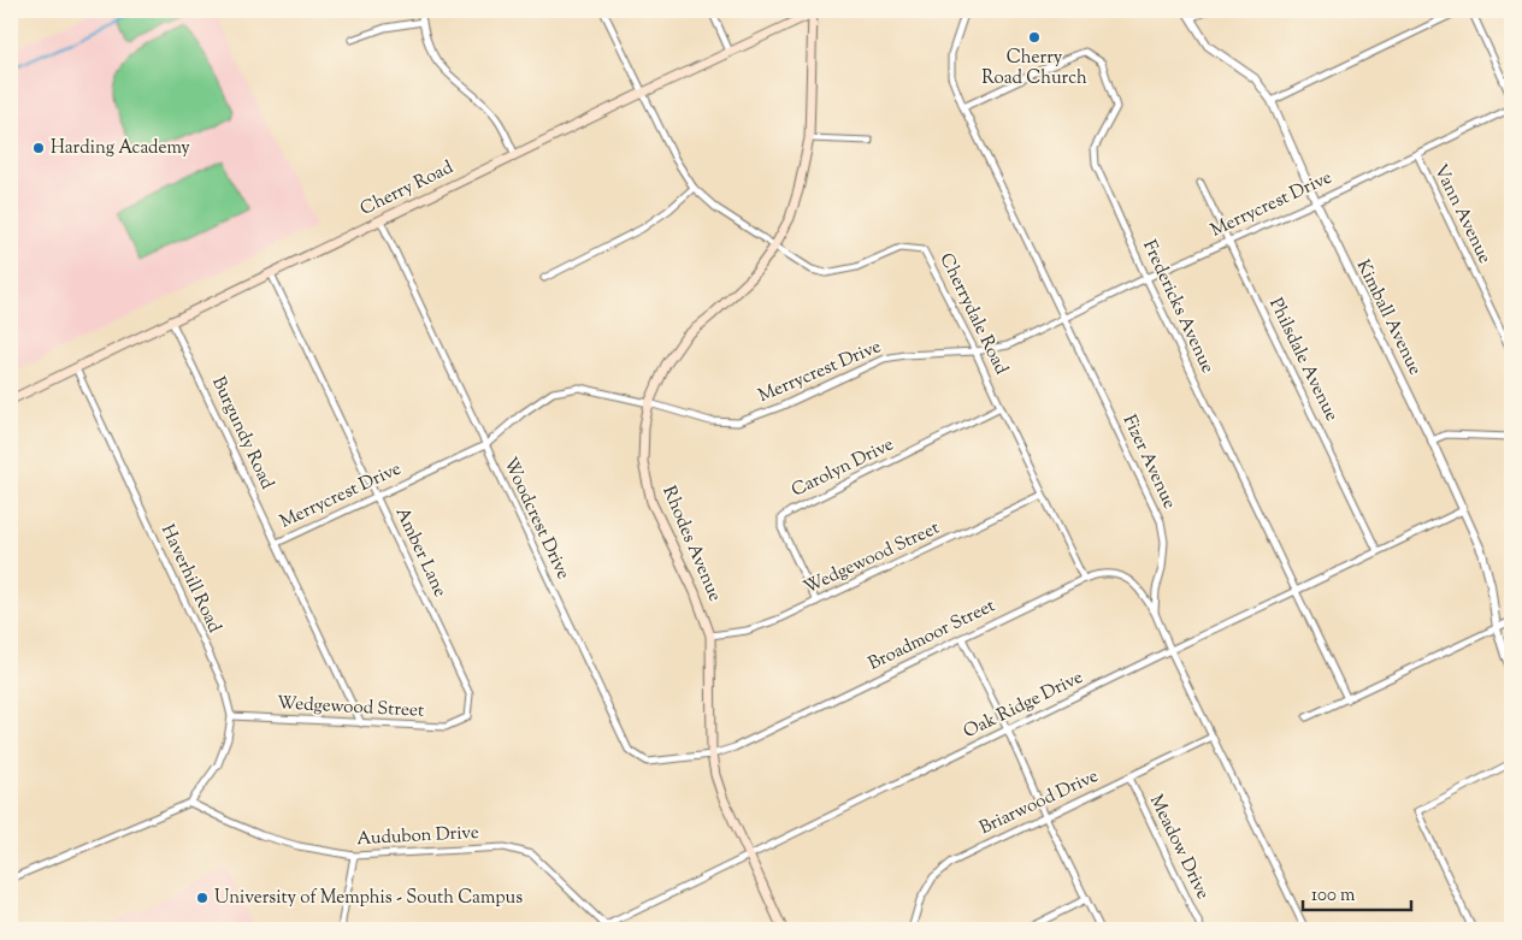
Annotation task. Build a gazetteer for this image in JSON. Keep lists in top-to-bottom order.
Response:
{
  "streets": {
    "main road": ["Cherry Road", "Rhodes Avenue"],
    "street": [
      "Merrycrest Drive",
      "Vann Avenue",
      "Fredericks Avenue",
      "Cherrydale Road",
      "Kimball Avenue",
      "Philsdale Avenue",
      "Burgundy Road",
      "Fizer Avenue",
      "Carolyn Drive",
      "Woodcrest Drive",
      "Amber Lane",
      "Wedgewood Street",
      "Haverhill Road",
      "Broadmoor Street",
      "Oak Ridge Drive",
      "Briarwood Drive",
      "Audubon Drive",
      "Meadow Drive"
    ]
  },
  "crossings": [
    ["Cherry Road", "Cherrydale Road"],
    ["Cherry Road", "Burgundy Road"],
    ["Cherry Road", "Woodcrest Drive"],
    ["Cherry Road", "Rhodes Avenue"],
    ["Cherry Road", "Amber Lane"],
    ["Cherry Road", "Haverhill Road"],
    ["Merrycrest Drive", "Vann Avenue"],
    ["Merrycrest Drive", "Fredericks Avenue"],
    ["Merrycrest Drive", "Cherrydale Road"],
    ["Merrycrest Drive", "Kimball Avenue"],
    ["Merrycrest Drive", "Philsdale Avenue"],
    ["Merrycrest Drive", "Burgundy Road"],
    ["Merrycrest Drive", "Fizer Avenue"],
    ["Merrycrest Drive", "Woodcrest Drive"],
    ["Merrycrest Drive", "Rhodes Avenue"],
    ["Merrycrest Drive", "Amber Lane"],
    ["Fredericks Avenue", "Fizer Avenue"],
    ["Fredericks Avenue", "Oak Ridge Drive"],
    ["Cherrydale Road", "Carolyn Drive"],
    ["Cherrydale Road", "Rhodes Avenue"],
    ["Cherrydale Road", "Wedgewood Street"],
    ["Cherrydale Road", "Broadmoor Street"],
    ["Kimball Avenue", "Oak Ridge Drive"],
    ["Philsdale Avenue", "Oak Ridge Drive"],
    ["Burgundy Road", "Wedgewood Street"],
    ["Fizer Avenue", "Broadmoor Street"],
    ["Fizer Avenue", "Oak Ridge Drive"],
    ["Fizer Avenue", "Briarwood Drive"],
    ["Carolyn Drive", "Wedgewood Street"],
    ["Woodcrest Drive", "Rhodes Avenue"],
    ["Woodcrest Drive", "Broadmoor Street"],
    ["Rhodes Avenue", "Wedgewood Street"],
    ["Rhodes Avenue", "Broadmoor Street"],
    ["Rhodes Avenue", "Oak Ridge Drive"],
    ["Amber Lane", "Wedgewood Street"],
    ["Wedgewood Street", "Haverhill Road"],
    ["Haverhill Road", "Audubon Drive"],
    ["Oak Ridge Drive", "Audubon Drive"],
    ["Briarwood Drive", "Meadow Drive"]
  ],
  "places": ["Cherry Road Church", "Harding Academy", "University of Memphis - South Campus"],
  "scale_bar": "100 m"
}
